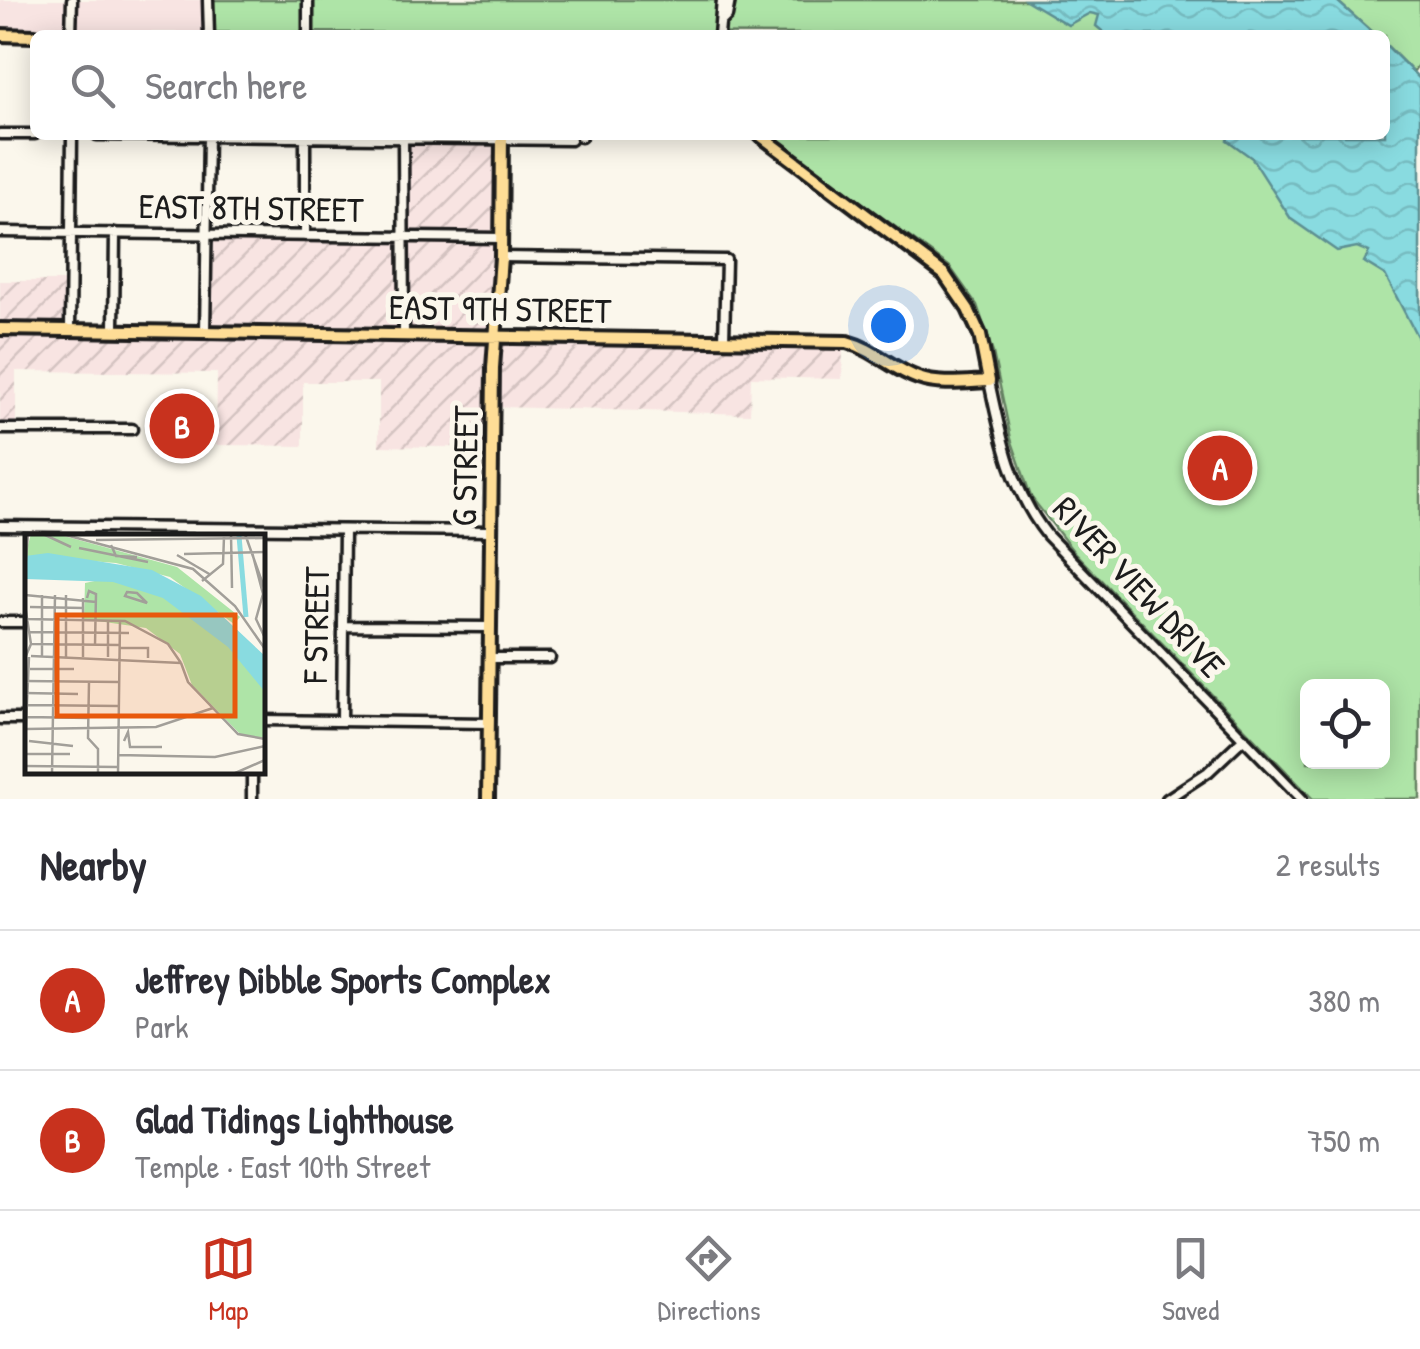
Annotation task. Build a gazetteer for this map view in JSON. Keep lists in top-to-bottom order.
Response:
{
  "streets": {
    "main road": ["EAST 9TH STREET", "G STREET"],
    "street": ["EAST 8TH STREET", "RIVER VIEW DRIVE", "F STREET"]
  },
  "crossings": [
    ["EAST 8TH STREET", "G STREET"],
    ["EAST 9TH STREET", "G STREET"],
    ["EAST 9TH STREET", "RIVER VIEW DRIVE"]
  ],
  "page": {
    "search": "Search here",
    "pins": ["B", "A"],
    "heading": ["Nearby", "2 results"],
    "list": [
      {
        "mark": "A",
        "name": "Jeffrey Dibble Sports Complex",
        "note": "Park",
        "value": "380 m"
      },
      {
        "mark": "B",
        "name": "Glad Tidings Lighthouse",
        "note": "Temple · East 10th Street",
        "value": "750 m"
      }
    ],
    "nav": ["Map", "Directions", "Saved"]
  }
}
